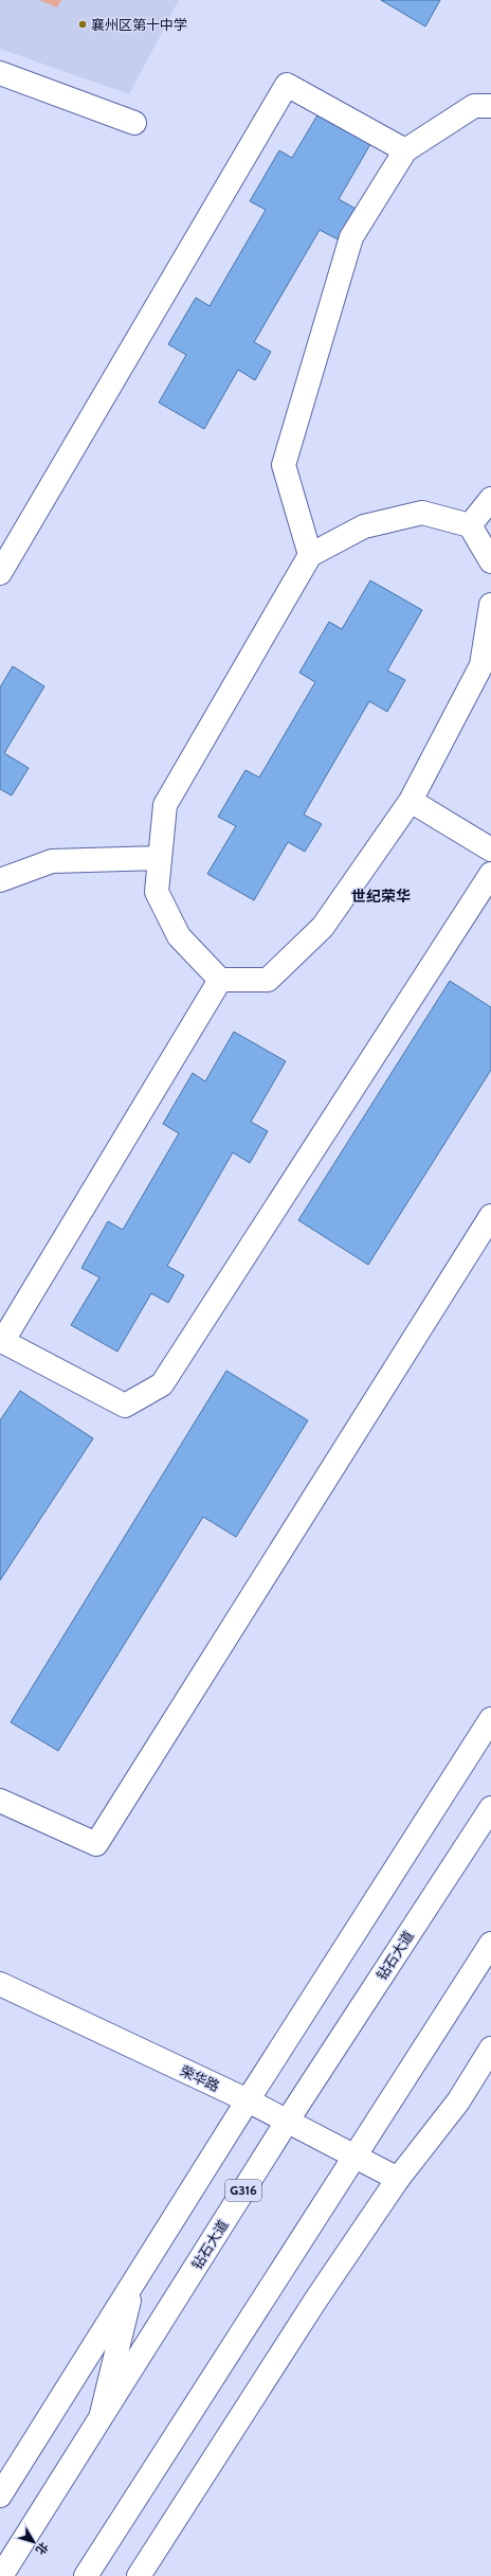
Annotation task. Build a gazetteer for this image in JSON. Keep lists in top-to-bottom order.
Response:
{
  "streets": {
    "main road": ["钻石大道", "荣华路", "G316"]
  },
  "crossings": [
    ["钻石大道", "荣华路"]
  ],
  "districts": ["世纪荣华"],
  "places": ["襄州区第十中学"],
  "north": "bottom right"
}
